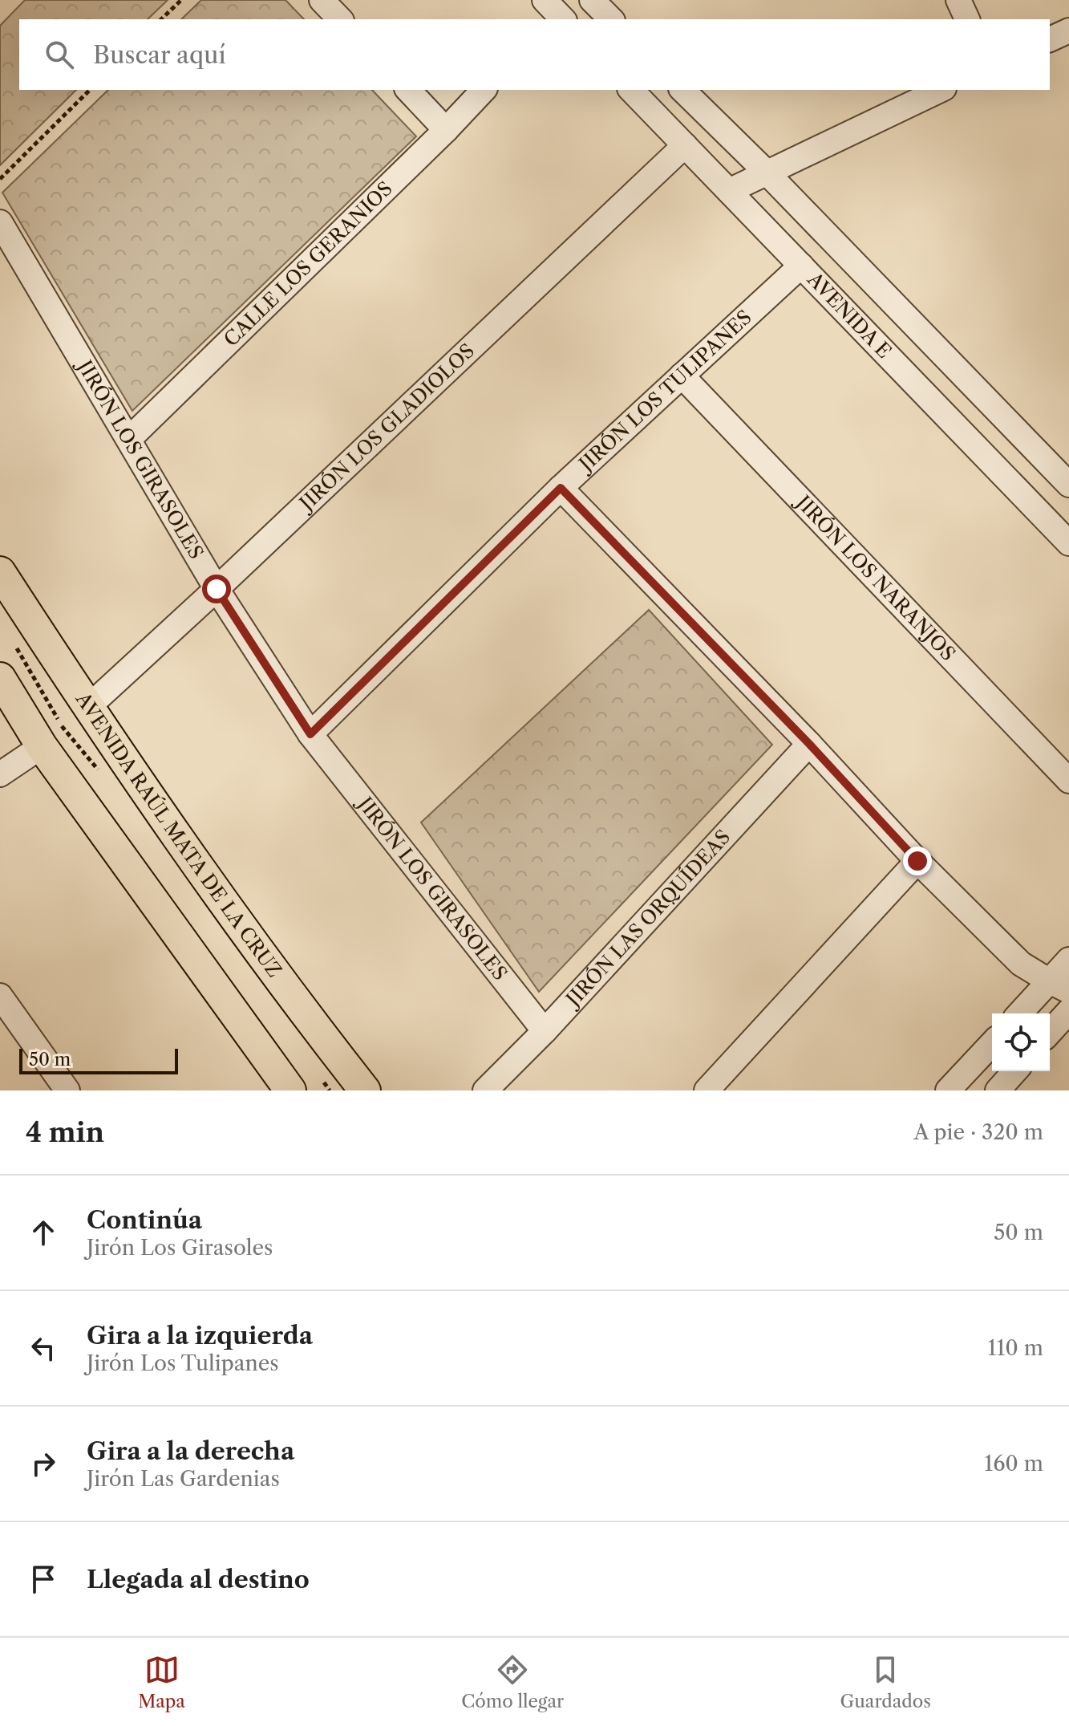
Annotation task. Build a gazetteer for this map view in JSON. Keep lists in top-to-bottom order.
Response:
{
  "streets": {
    "main road": ["AVENIDA RAÚL MATA DE LA CRUZ"],
    "street": [
      "CALLE LOS GERANIOS",
      "AVENIDA E",
      "JIRÓN LOS TULIPANES",
      "JIRÓN LOS GLADIOLOS",
      "JIRÓN LOS GIRASOLES",
      "JIRÓN LOS NARANJOS",
      "JIRÓN LAS ORQUÍDEAS"
    ]
  },
  "crossings": [
    ["CALLE LOS GERANIOS", "JIRÓN LOS GIRASOLES"],
    ["AVENIDA E", "JIRÓN LOS TULIPANES"],
    ["AVENIDA E", "JIRÓN LOS GLADIOLOS"],
    ["JIRÓN LOS TULIPANES", "JIRÓN LOS GIRASOLES"],
    ["JIRÓN LOS TULIPANES", "JIRÓN LOS NARANJOS"],
    ["JIRÓN LOS GLADIOLOS", "JIRÓN LOS GIRASOLES"],
    ["JIRÓN LOS GLADIOLOS", "AVENIDA RAÚL MATA DE LA CRUZ"],
    ["JIRÓN LOS GIRASOLES", "JIRÓN LAS ORQUÍDEAS"]
  ],
  "scale_bar": "50 m",
  "page": {
    "search": "Buscar aquí",
    "scale": "50 m",
    "heading": ["4 min", "A pie · 320 m"],
    "list": [
      ["Continúa", "Jirón Los Girasoles", "50 m"],
      ["Gira a la izquierda", "Jirón Los Tulipanes", "110 m"],
      ["Gira a la derecha", "Jirón Las Gardenias", "160 m"],
      "Llegada al destino"
    ],
    "nav": ["Mapa", "Cómo llegar", "Guardados"]
  }
}
